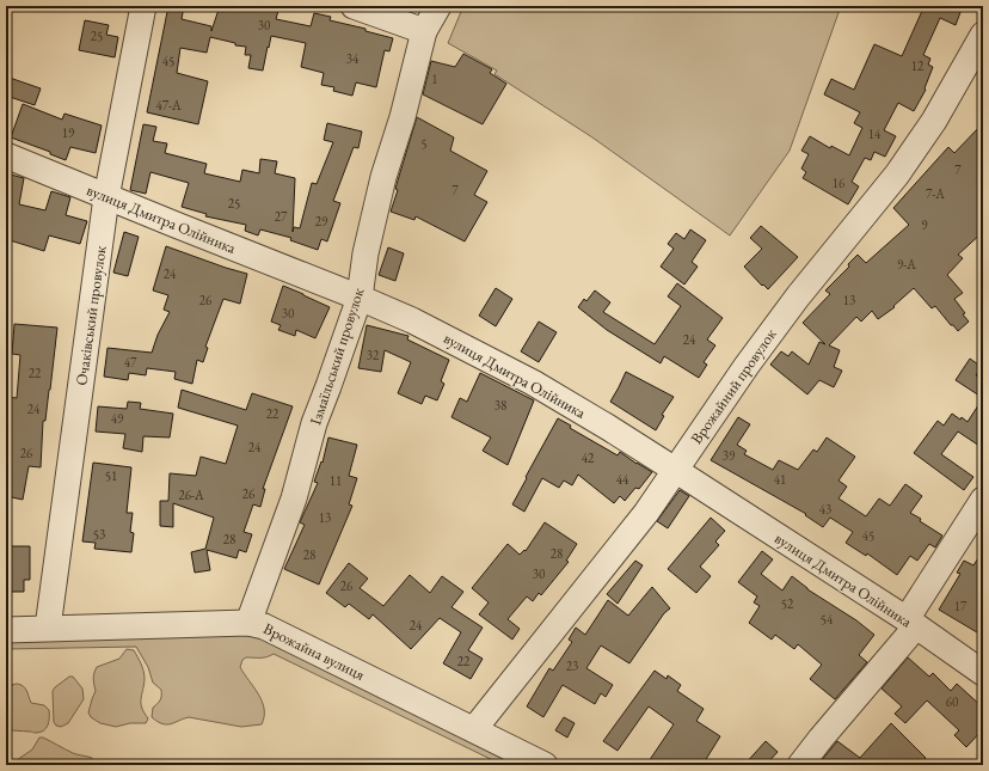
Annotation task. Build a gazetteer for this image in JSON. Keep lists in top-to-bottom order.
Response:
{
  "streets": {
    "street": [
      "вулиця Дмитра Олійника",
      "Очаківський провулок",
      "Ізмаїльський провулок",
      "Врожайний провулок",
      "Врожайна вулиця"
    ]
  },
  "crossings": [
    ["вулиця Дмитра Олійника", "Очаківський провулок"],
    ["вулиця Дмитра Олійника", "Ізмаїльський провулок"],
    ["вулиця Дмитра Олійника", "Врожайний провулок"],
    ["Очаківський провулок", "Врожайна вулиця"],
    ["Ізмаїльський провулок", "Врожайна вулиця"],
    ["Врожайний провулок", "Врожайна вулиця"]
  ],
  "house_numbers": [
    "30",
    "25",
    "34",
    "45",
    "12",
    "1",
    "47-А",
    "19",
    "14",
    "5",
    "7",
    "16",
    "7",
    "7-А",
    "25",
    "27",
    "29",
    "9",
    "9-А",
    "24",
    "26",
    "13",
    "30",
    "24",
    "32",
    "47",
    "22",
    "38",
    "24",
    "22",
    "49",
    "24",
    "26",
    "39",
    "42",
    "51",
    "44",
    "41",
    "11",
    "26",
    "26-А",
    "43",
    "13",
    "53",
    "45",
    "28",
    "28",
    "28",
    "30",
    "26",
    "52",
    "17",
    "54",
    "24",
    "22",
    "23",
    "60"
  ]
}
